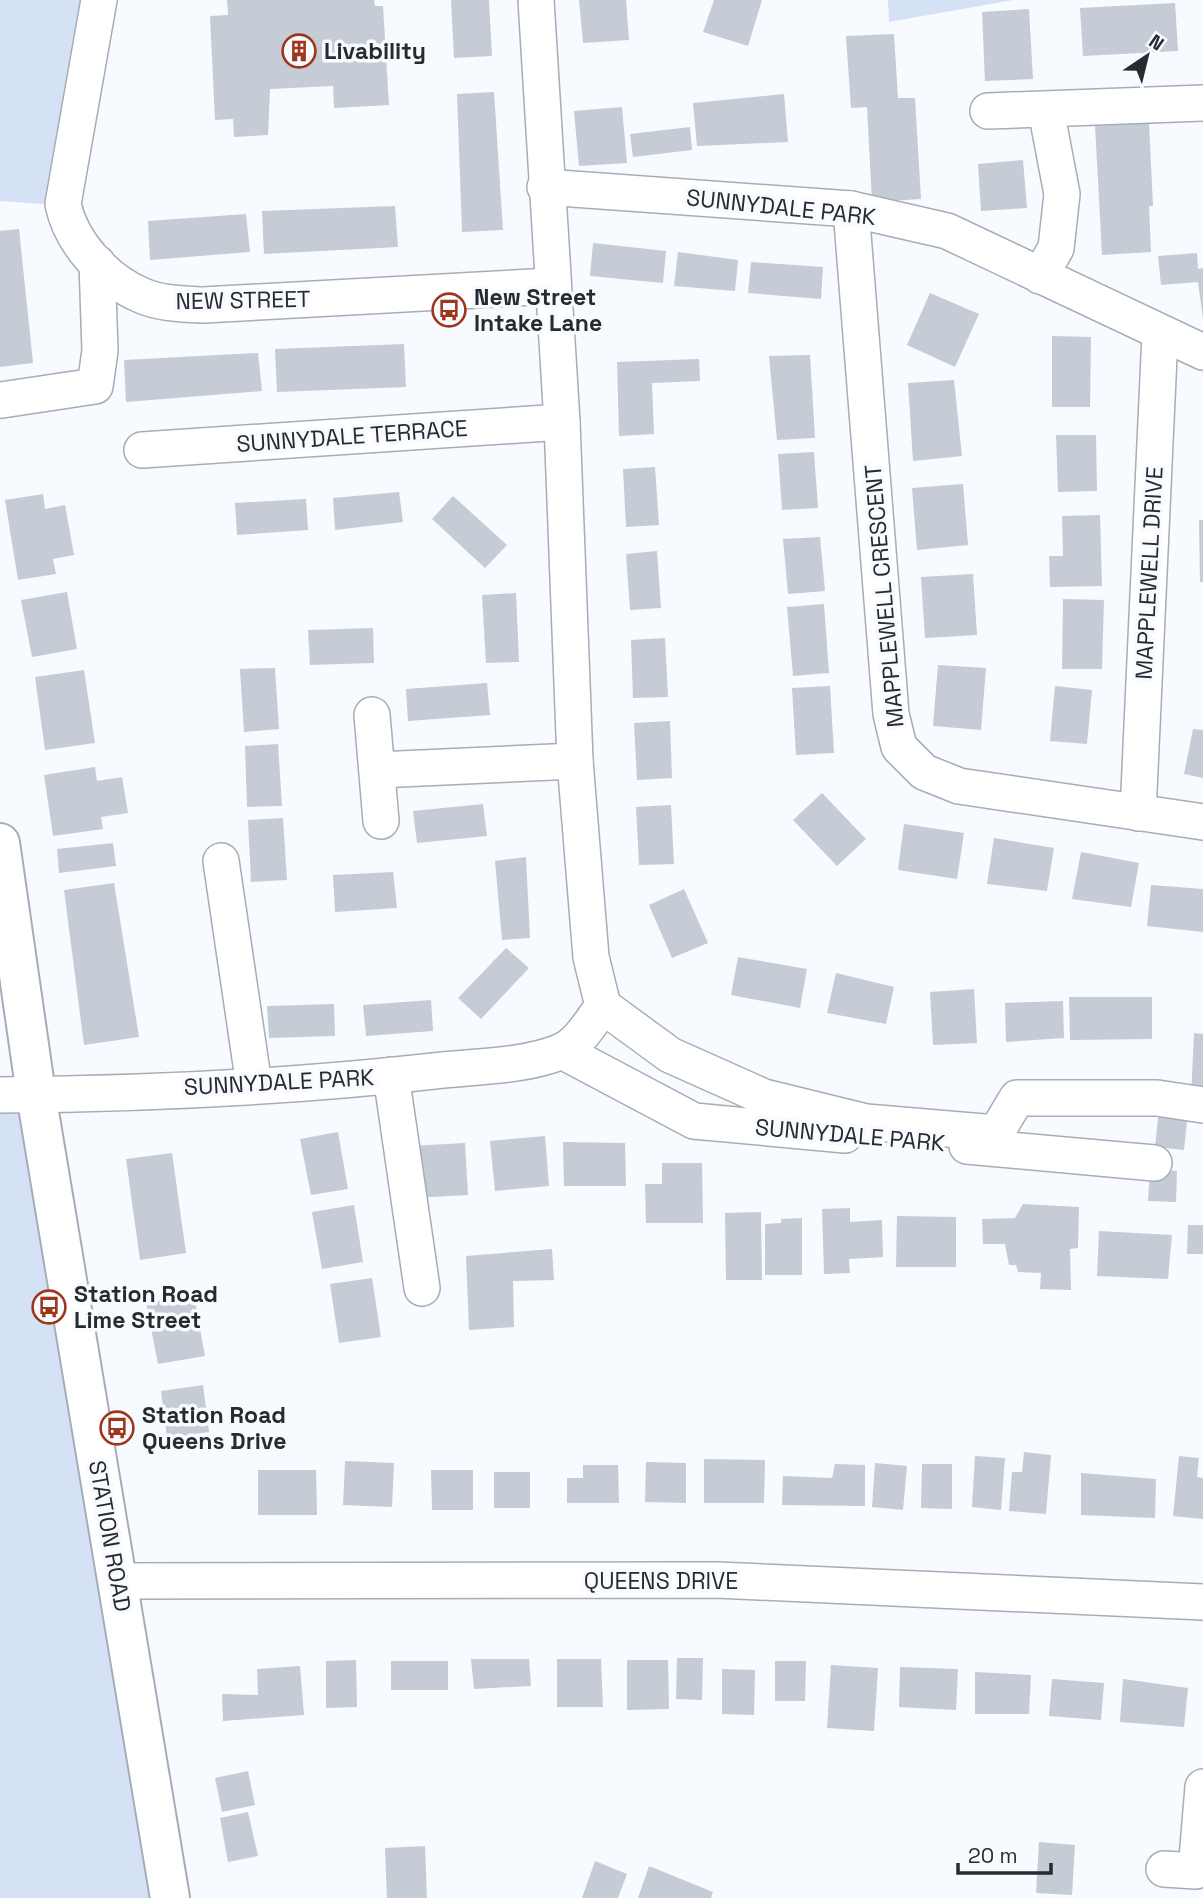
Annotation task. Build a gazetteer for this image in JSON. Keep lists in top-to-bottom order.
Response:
{
  "streets": {
    "main road": ["STATION ROAD"],
    "street": [
      "SUNNYDALE PARK",
      "NEW STREET",
      "SUNNYDALE TERRACE",
      "MAPPLEWELL DRIVE",
      "MAPPLEWELL CRESCENT",
      "QUEENS DRIVE"
    ]
  },
  "crossings": [
    ["SUNNYDALE PARK", "MAPPLEWELL DRIVE"],
    ["SUNNYDALE PARK", "MAPPLEWELL CRESCENT"],
    ["SUNNYDALE PARK", "STATION ROAD"],
    ["MAPPLEWELL DRIVE", "MAPPLEWELL CRESCENT"],
    ["STATION ROAD", "QUEENS DRIVE"]
  ],
  "places": {
    "building": ["Livability"],
    "bus stop": ["New Street Intake Lane", "Station Road Lime Street", "Station Road Queens Drive"]
  },
  "scale_bar": "20 m",
  "north": "top right"
}
